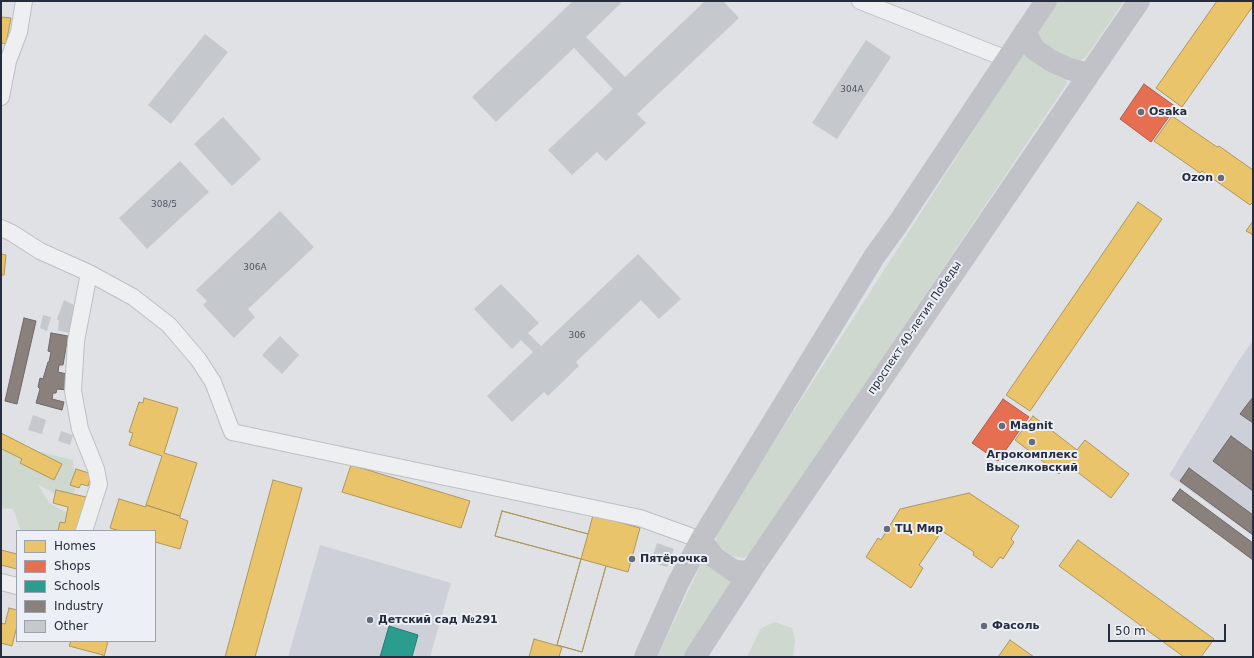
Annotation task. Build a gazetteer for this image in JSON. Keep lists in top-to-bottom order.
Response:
{
  "streets": {
    "main road": ["проспект 40-летия Победы"]
  },
  "places": [
    "Osaka",
    "Ozon",
    "Magnit",
    "Агрокомплекс Выселковский",
    "ТЦ Мир",
    "Пятёрочка",
    "Детский сад №291",
    "Фасоль"
  ],
  "house_numbers": [
    "304А",
    "308/5",
    "306А",
    "306"
  ],
  "legend": [
    "Homes",
    "Shops",
    "Schools",
    "Industry",
    "Other"
  ],
  "scale_bar": "50 m"
}
